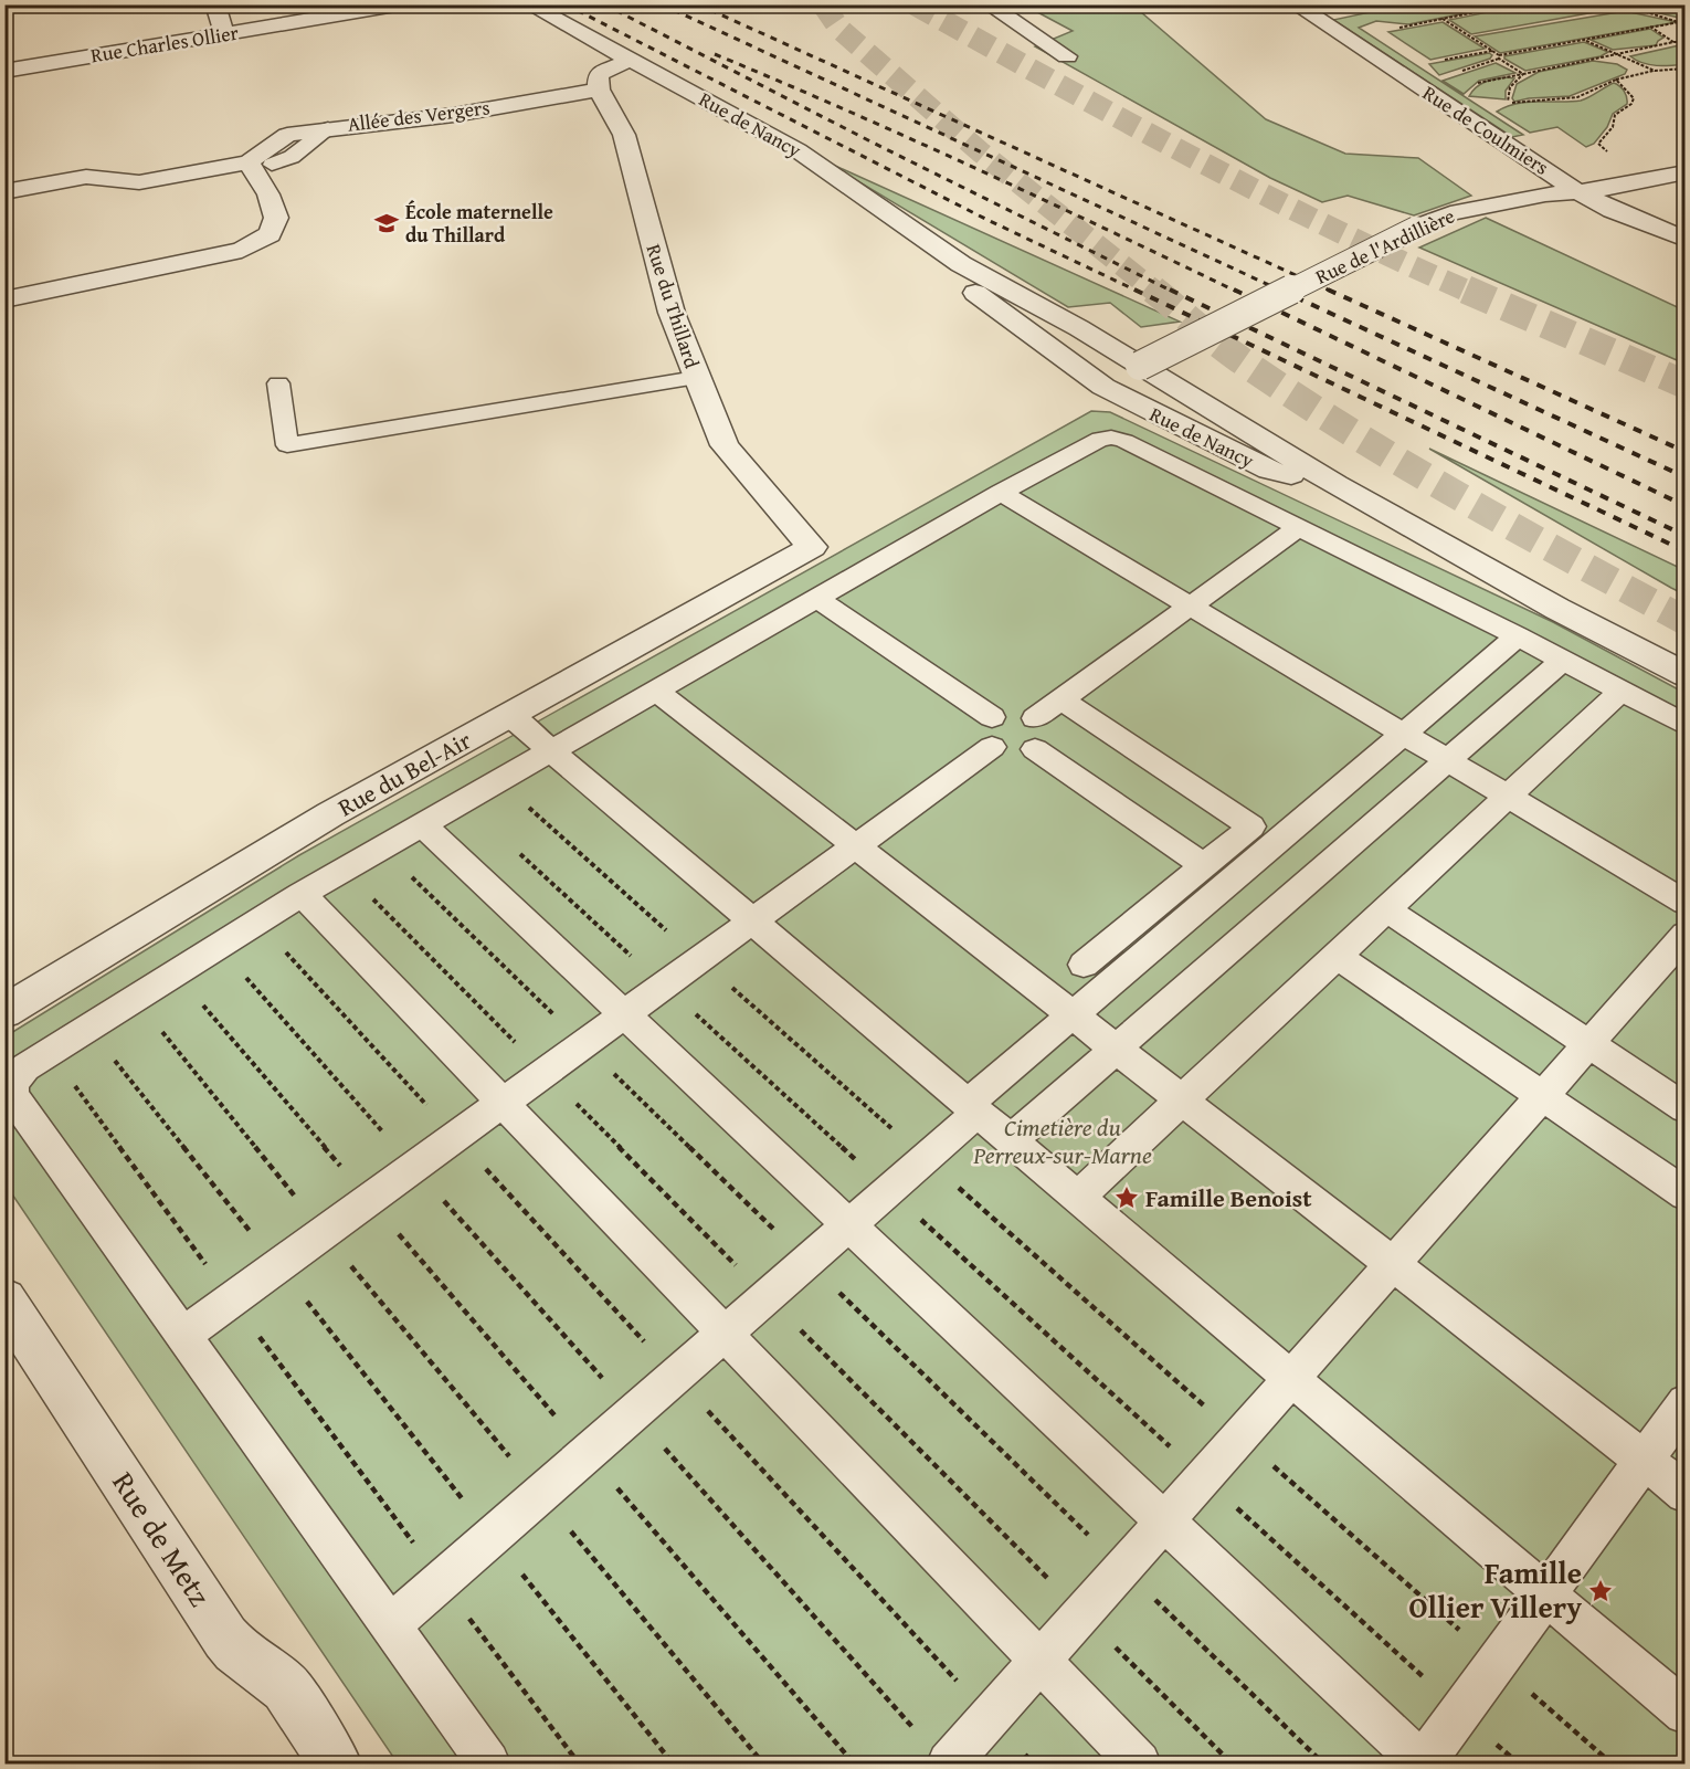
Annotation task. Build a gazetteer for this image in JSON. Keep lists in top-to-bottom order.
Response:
{
  "streets": {
    "street": [
      "Rue Charles Ollier",
      "Allée des Vergers",
      "Rue de Nancy",
      "Rue de Coulmiers",
      "Rue de l'Ardillière",
      "Rue du Thillard",
      "Rue du Bel-Air",
      "Rue de Metz"
    ]
  },
  "crossings": [
    ["Allée des Vergers", "Rue du Thillard"],
    ["Rue de Nancy", "Rue de l'Ardillière"],
    ["Rue de Coulmiers", "Rue de l'Ardillière"],
    ["Rue du Thillard", "Rue du Bel-Air"]
  ],
  "parks": ["Cimetière du Perreux-sur-Marne"],
  "places": {
    "school or university": ["École maternelle du Thillard"],
    "place": ["Famille Benoist", "Famille Ollier Villery"]
  }
}
